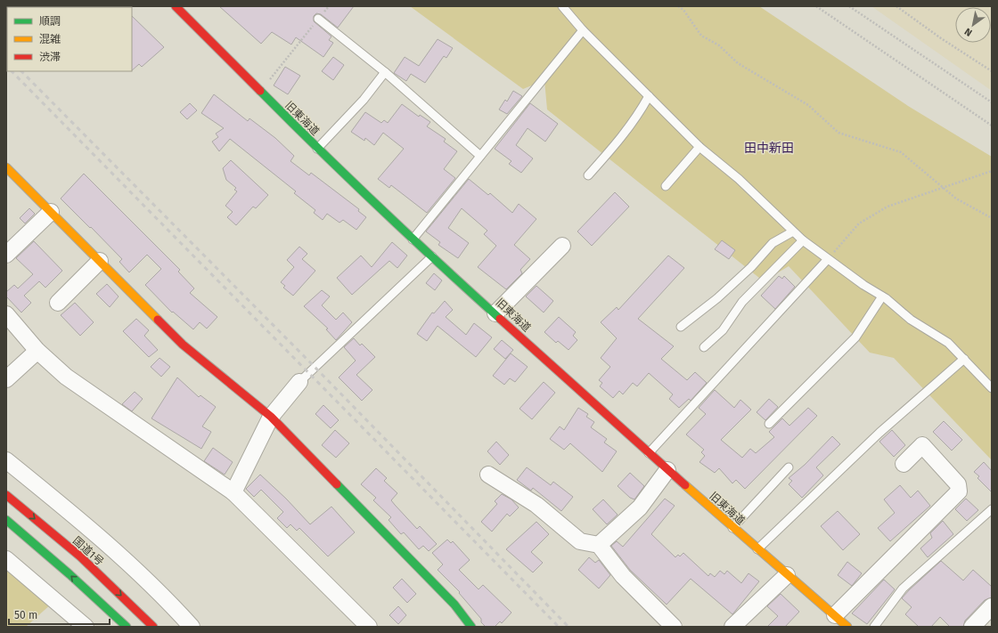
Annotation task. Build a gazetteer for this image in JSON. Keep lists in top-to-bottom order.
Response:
{
  "streets": {
    "main road": ["旧東海道", "国道1号"]
  },
  "districts": ["田中新田"],
  "legend": ["順調", "混雑", "渋滞"],
  "scale_bar": "50 m",
  "north": "bottom left"
}
